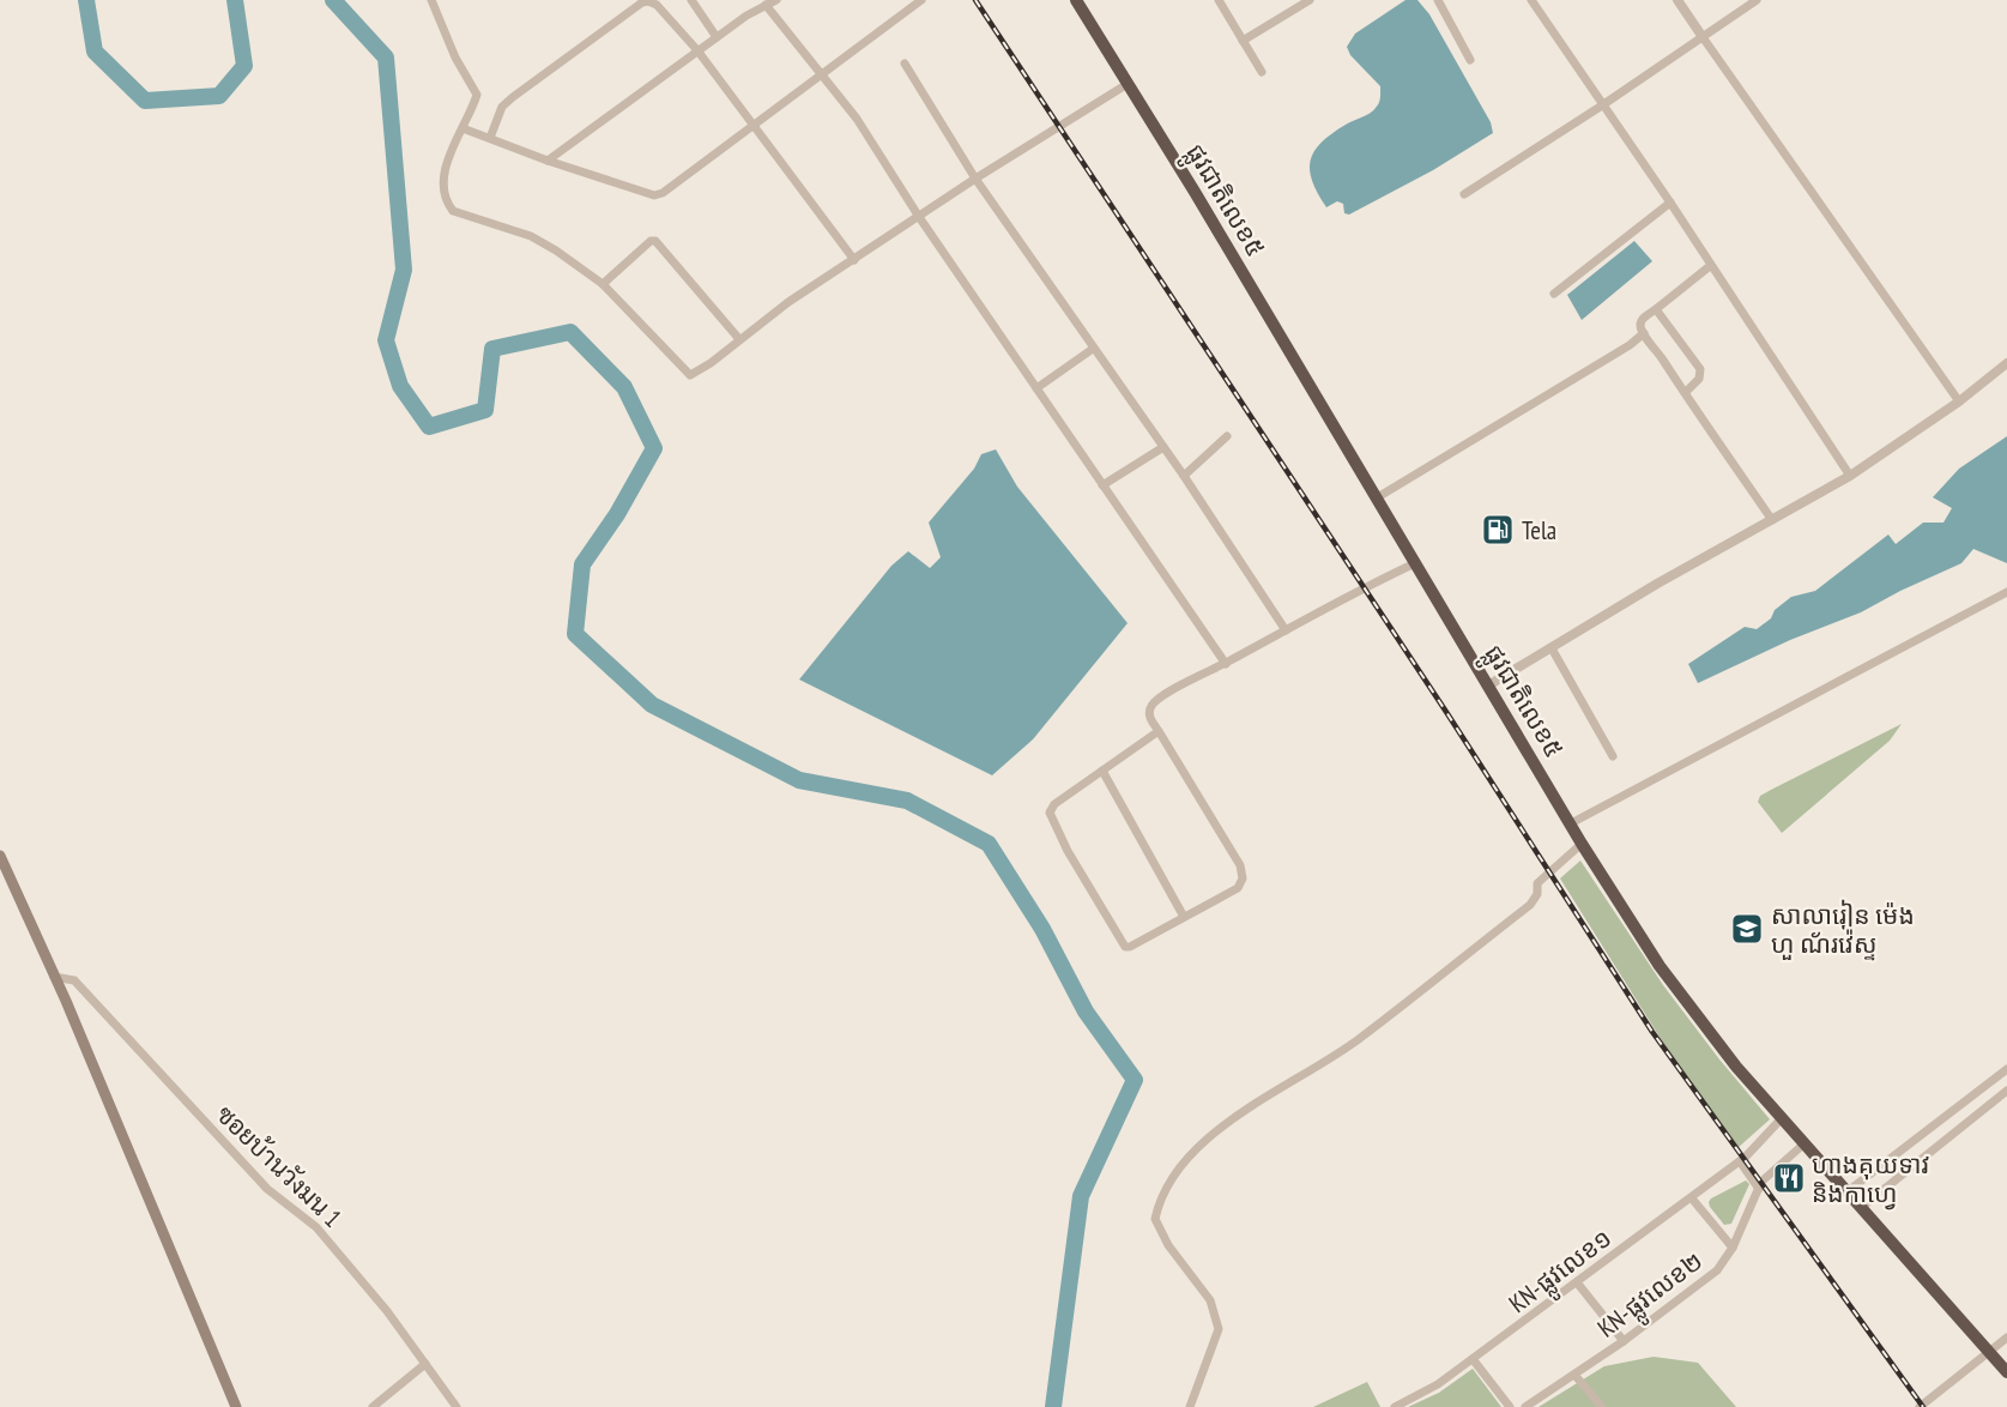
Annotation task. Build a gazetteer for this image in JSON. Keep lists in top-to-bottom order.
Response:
{
  "streets": {
    "highway": ["ផ្លូវជាតិលេខ៥"],
    "street": ["ซอยบ้านวังมน 1", "KN-ផ្លូវលេខ១", "KN-ផ្លូវលេខ២"]
  },
  "crossings": [
    ["ផ្លូវជាតិលេខ៥", "KN-ផ្លូវលេខ១"]
  ],
  "places": {
    "fuel station": ["Tela"],
    "school or university": ["សាលារៀន ម៉េង ហួ ណ័រវ៉េស្ទ"],
    "restaurant": ["ហាងគុយទាវ និងកាហ្វេ"]
  }
}
